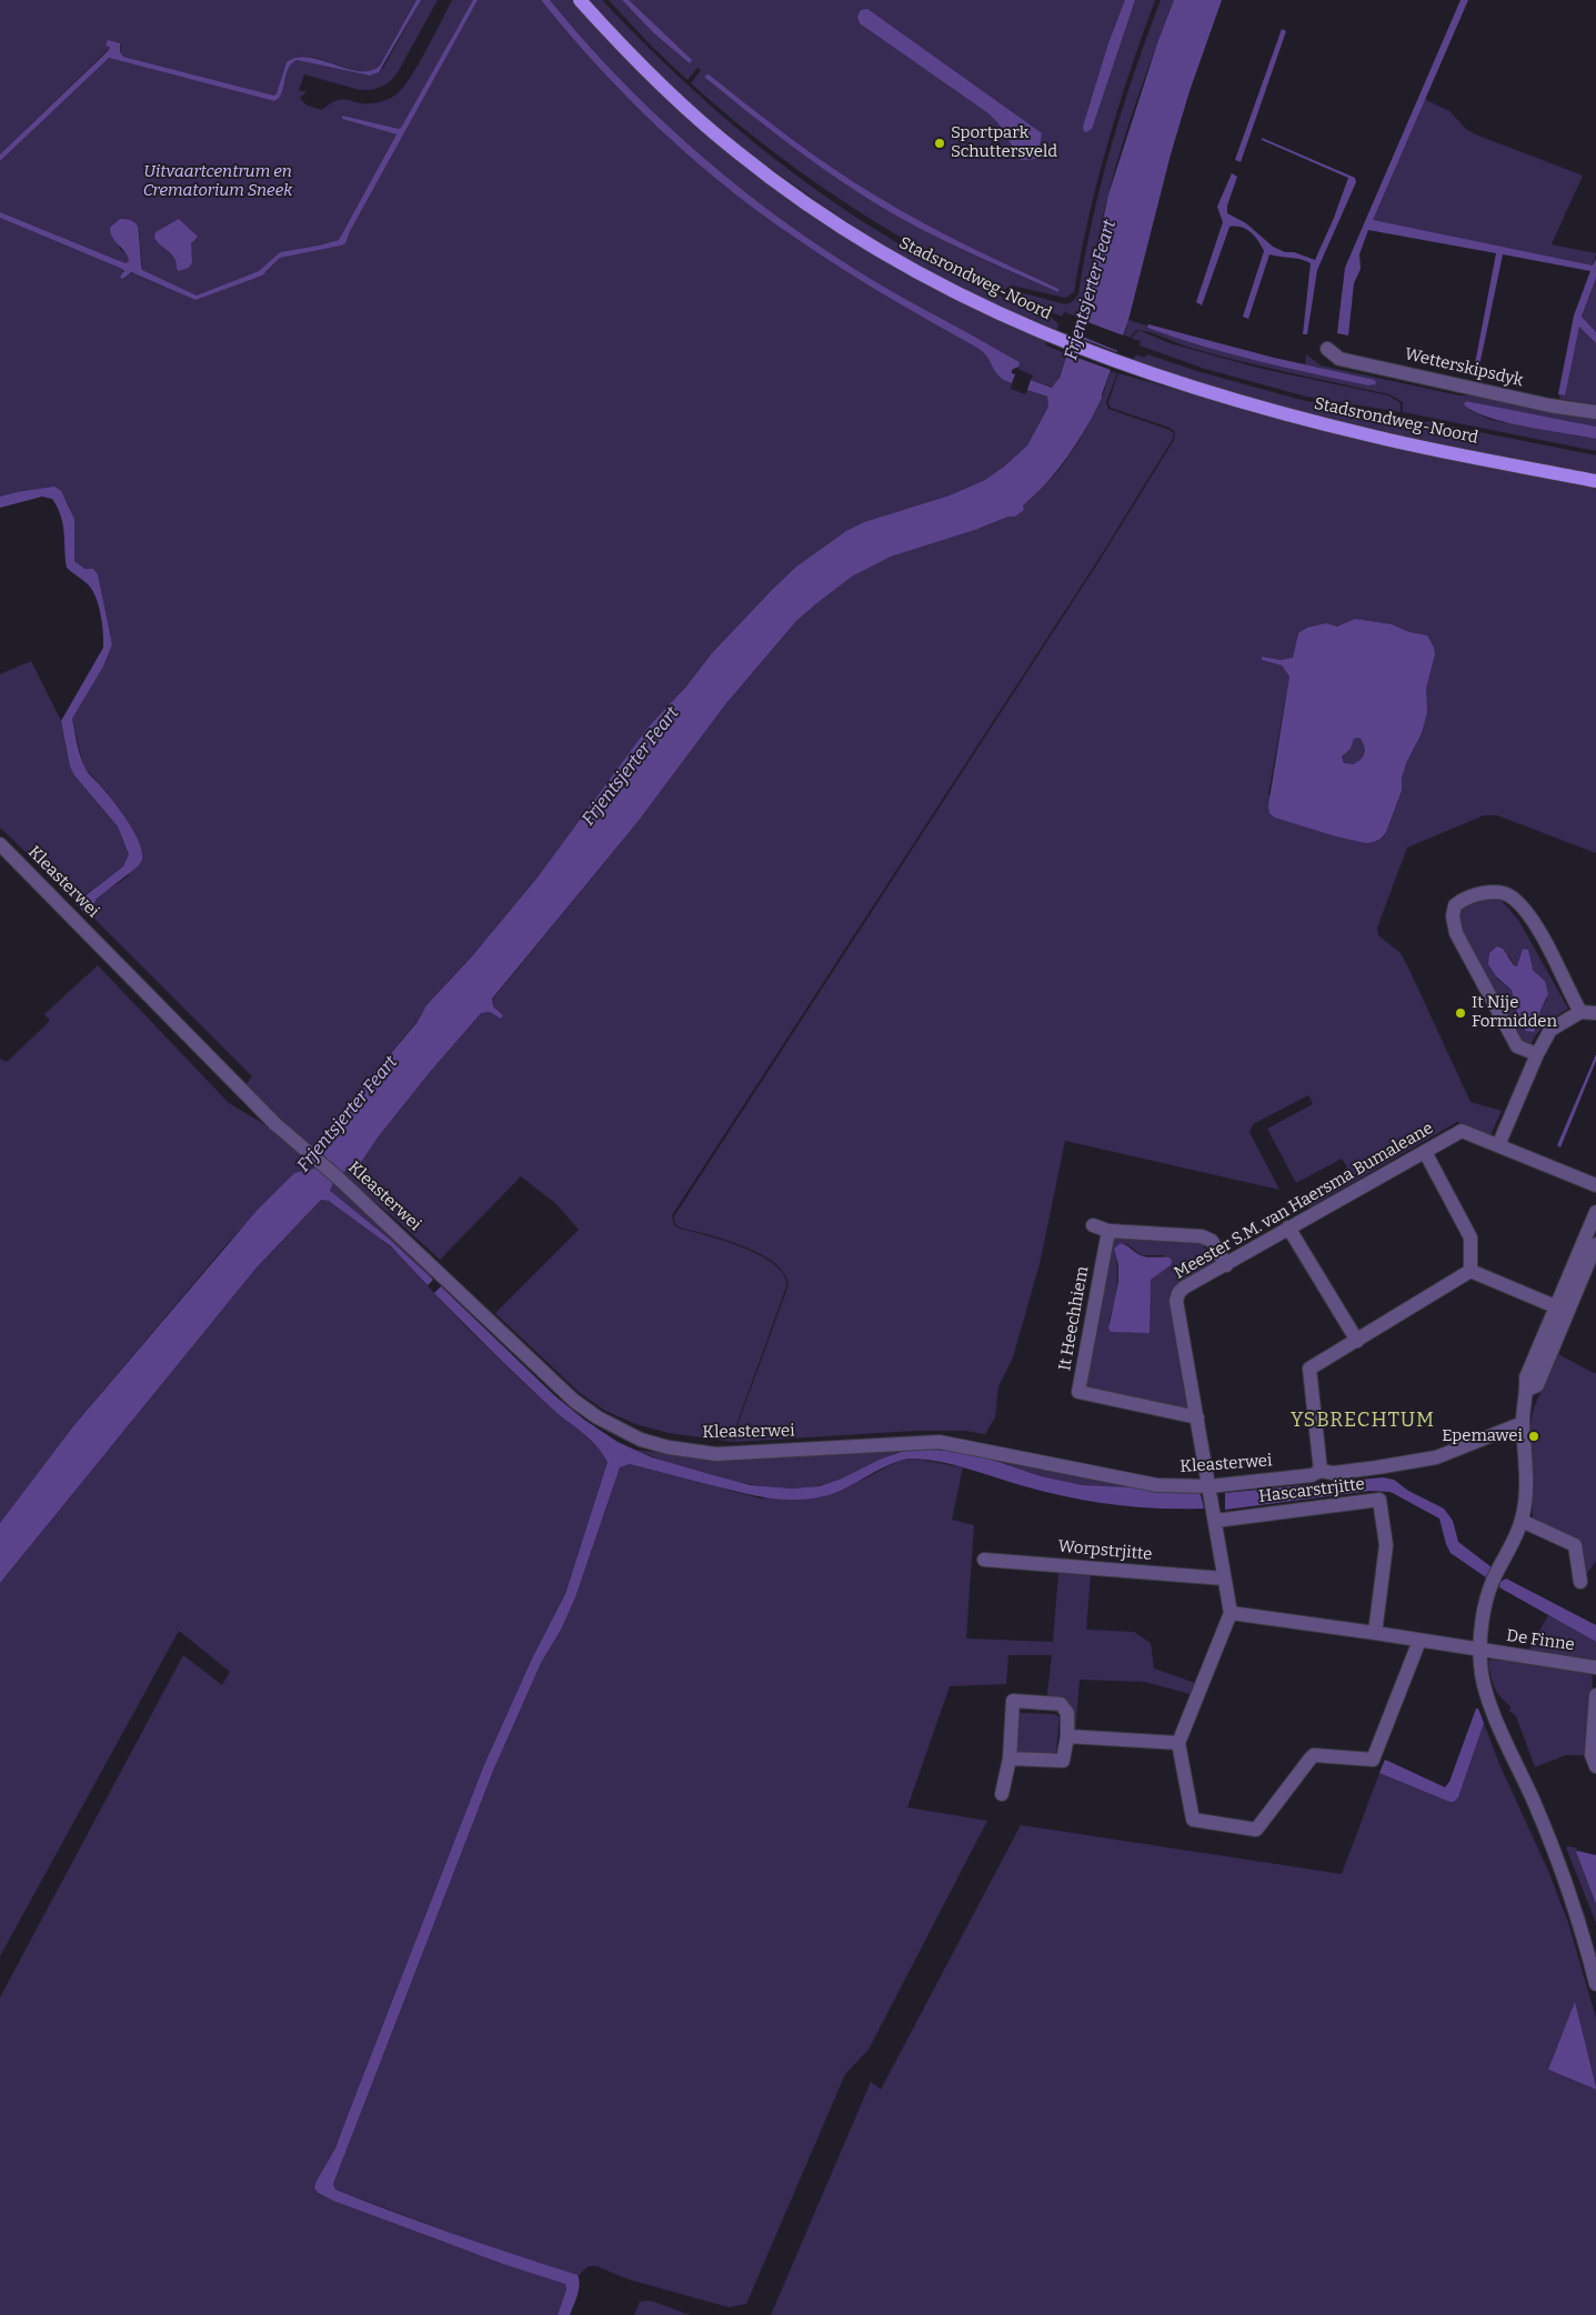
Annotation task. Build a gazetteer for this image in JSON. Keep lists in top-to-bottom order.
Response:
{
  "streets": {
    "main road": ["Stadsrondweg-Noord"],
    "street": [
      "Wetterskipsdyk",
      "Kleasterwei",
      "Meester S.M. van Haersma Bumaleane",
      "It Heechhiem",
      "Hascarstrjitte",
      "Worpstrjitte",
      "De Finne"
    ]
  },
  "crossings": [
    ["Kleasterwei", "Meester S.M. van Haersma Bumaleane"],
    ["Meester S.M. van Haersma Bumaleane", "It Heechhiem"]
  ],
  "districts": ["YSBRECHTUM"],
  "water": ["Frjentsjerter Feart"],
  "parks": ["Uitvaartcentrum en Crematorium Sneek"],
  "places": ["Sportpark Schuttersveld", "It Nije Formidden", "Epemawei"]
}
